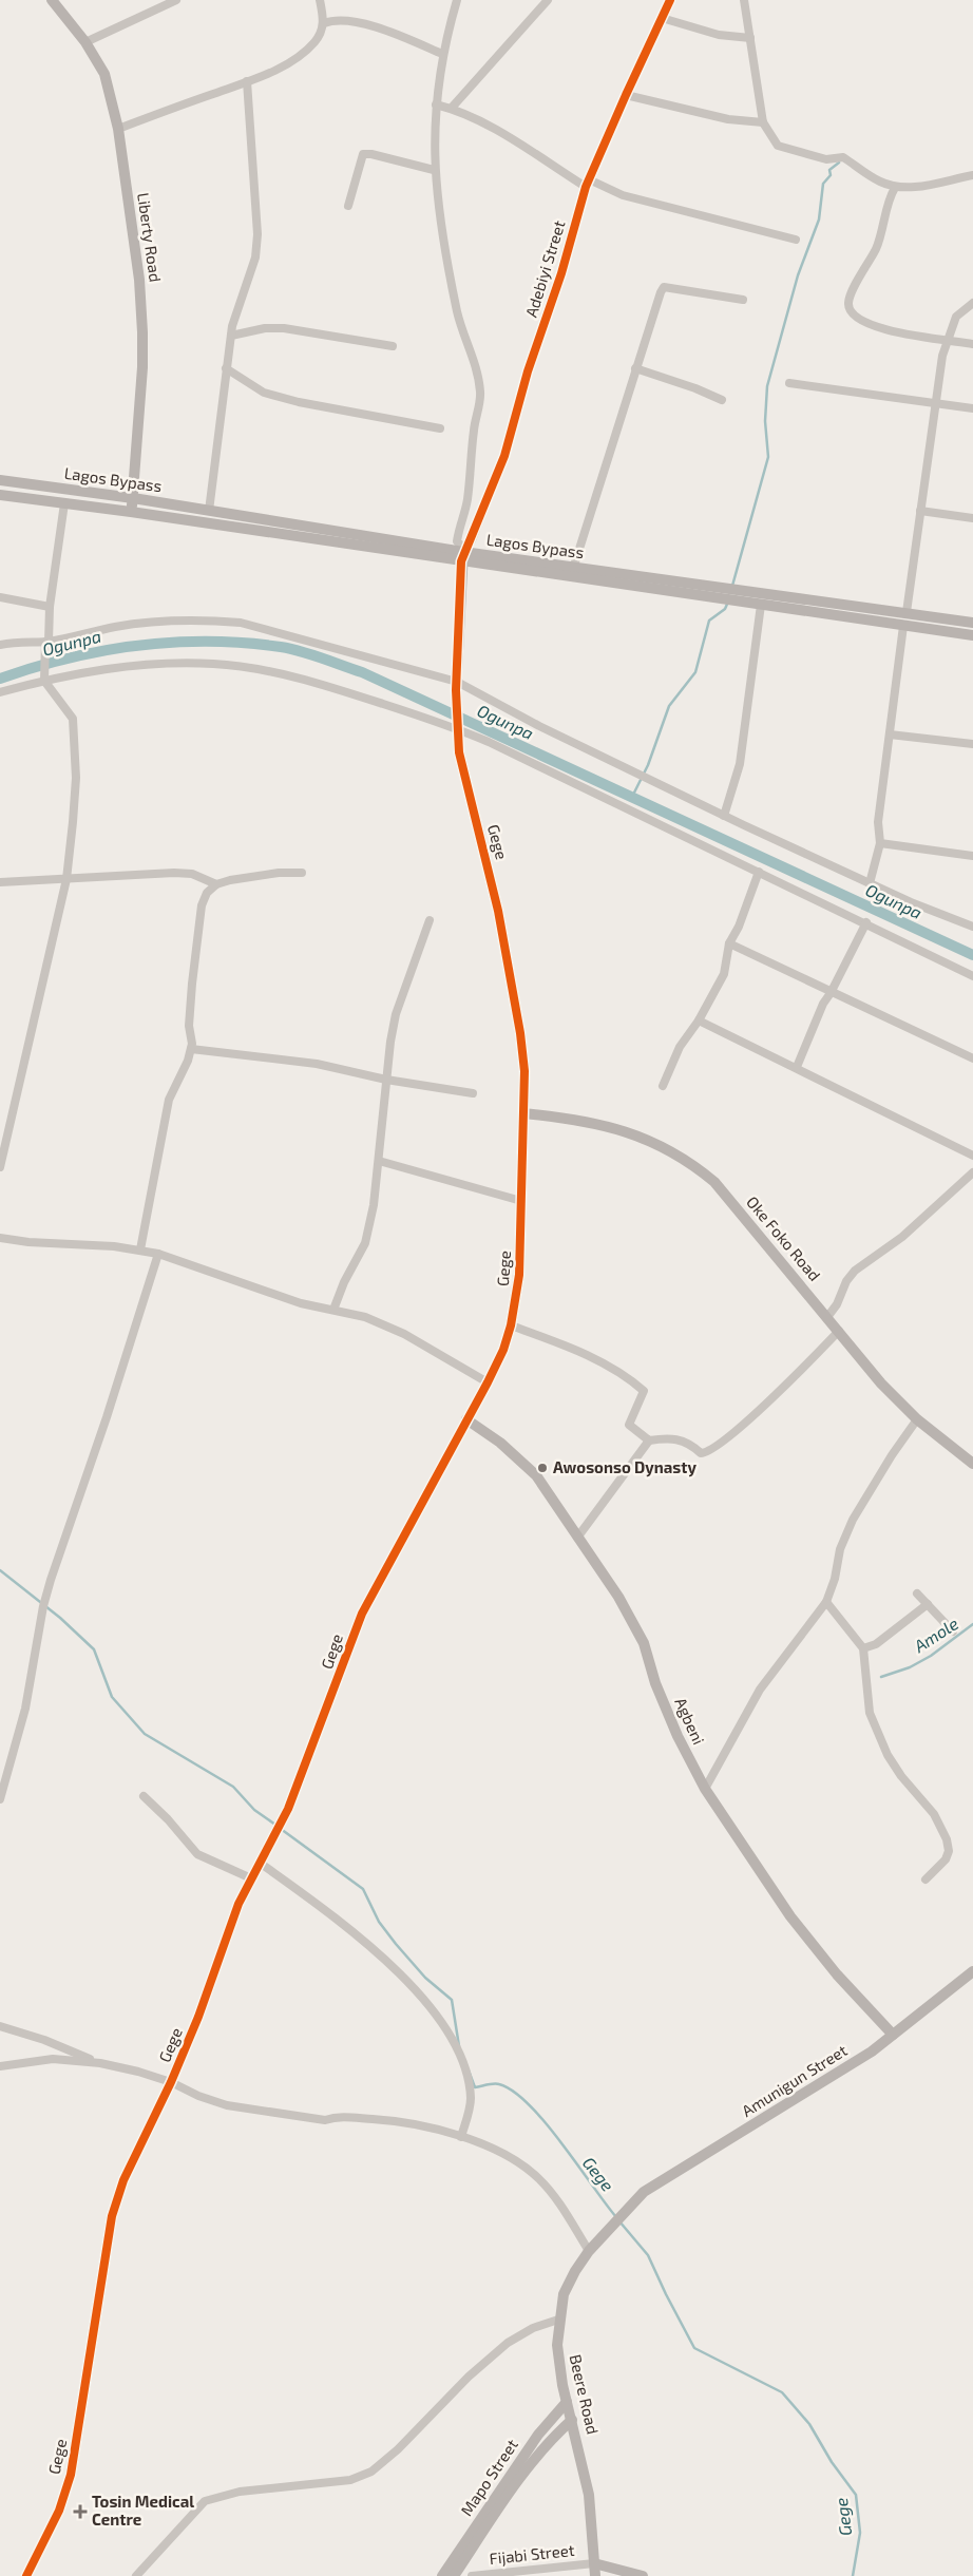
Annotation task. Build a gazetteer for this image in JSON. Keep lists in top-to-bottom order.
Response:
{
  "streets": {
    "street": [
      "Liberty Road",
      "Adebiyi Street",
      "Lagos Bypass",
      "Gege",
      "Oke Foko Road",
      "Agbeni",
      "Amunigun Street",
      "Beere Road",
      "Mapo Street",
      "Fijabi Street"
    ]
  },
  "crossings": [
    ["Liberty Road", "Lagos Bypass"],
    ["Adebiyi Street", "Lagos Bypass"],
    ["Adebiyi Street", "Gege"],
    ["Lagos Bypass", "Gege"],
    ["Gege", "Oke Foko Road"],
    ["Gege", "Agbeni"],
    ["Agbeni", "Amunigun Street"],
    ["Amunigun Street", "Beere Road"],
    ["Beere Road", "Mapo Street"],
    ["Beere Road", "Fijabi Street"]
  ],
  "water": ["Ogunpa", "Amole", "Gege"],
  "places": {
    "other": ["Awosonso Dynasty"],
    "health": ["Tosin Medical Centre"]
  }
}
